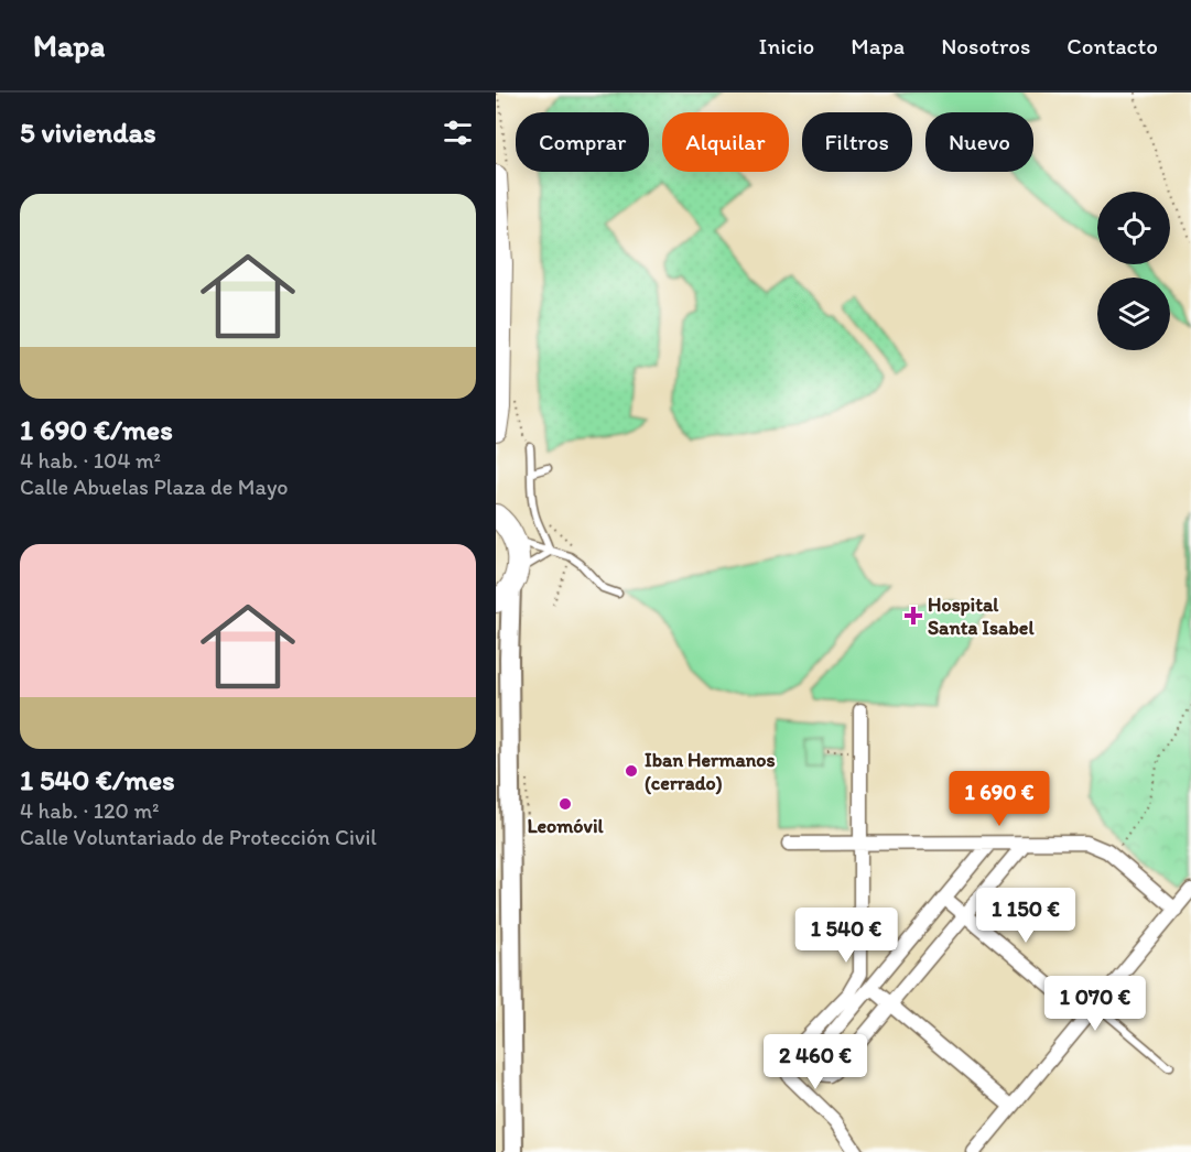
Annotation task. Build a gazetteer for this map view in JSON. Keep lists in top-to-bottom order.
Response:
{
  "places": {
    "health": ["Hospital Santa Isabel"],
    "other": ["Iban Hermanos (cerrado)", "Leomóvil"]
  },
  "page": {
    "header": "Mapa",
    "nav": [
      "Inicio",
      "Mapa",
      "Nosotros",
      "Contacto"
    ],
    "heading": "5 viviendas",
    "chip": [
      "Comprar",
      "Alquilar",
      "Filtros",
      "Nuevo"
    ],
    "list": [
      {
        "name": "1 690 €/mes",
        "note": "4 hab. · 104 m² · Calle Abuelas Plaza de Mayo"
      },
      {
        "name": "1 540 €/mes",
        "note": "4 hab. · 120 m² · Calle Voluntariado de Protección Civil"
      }
    ],
    "price": [
      "1 690 €",
      "1 150 €",
      "1 540 €",
      "1 070 €",
      "2 460 €"
    ]
  }
}
